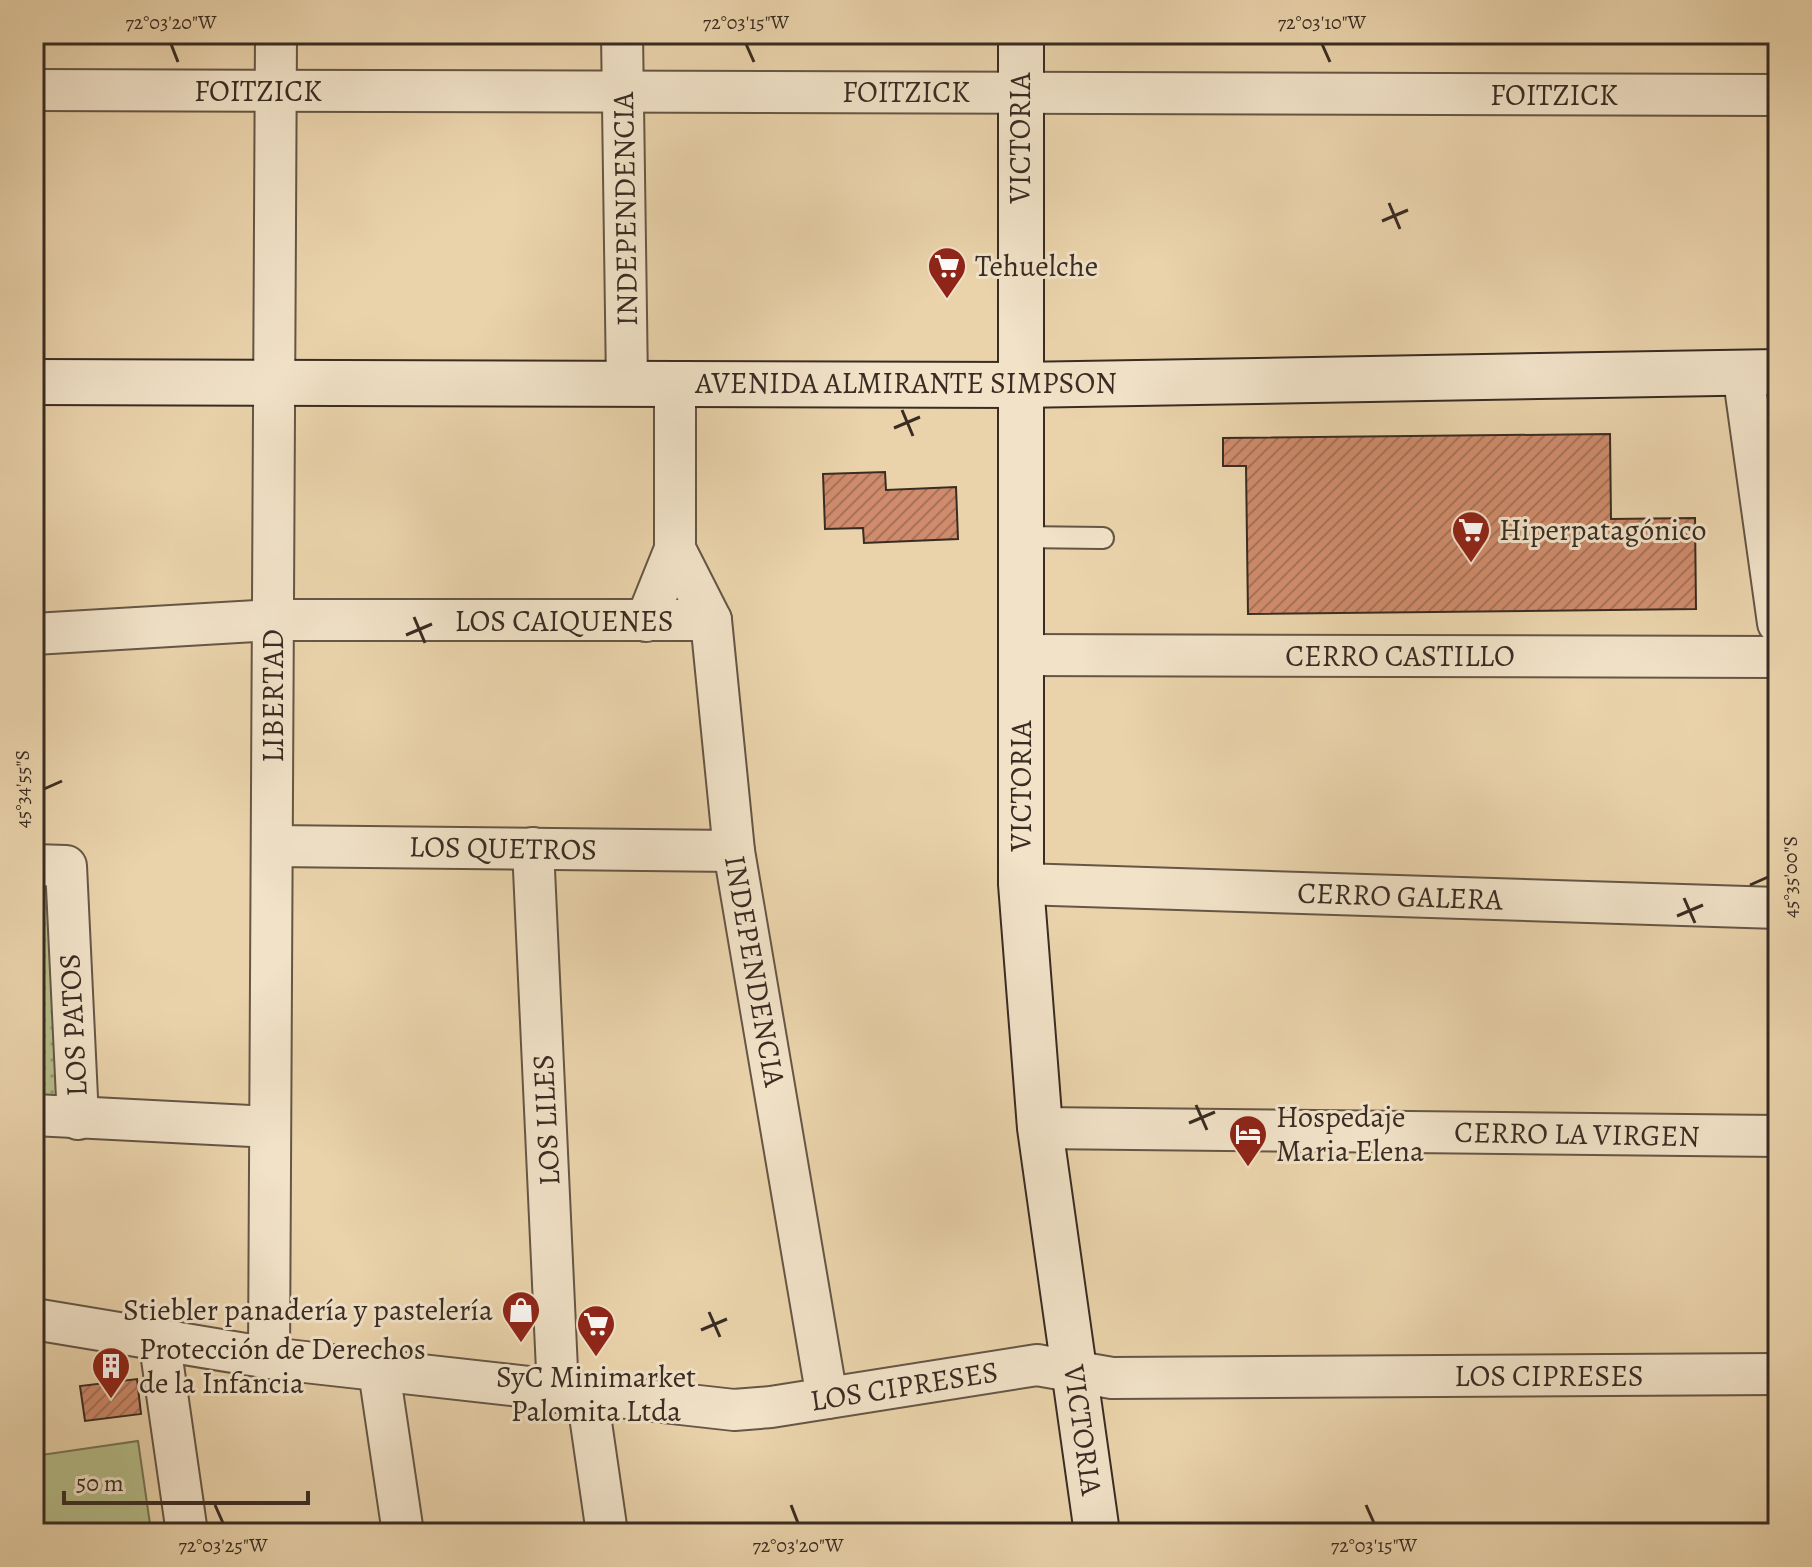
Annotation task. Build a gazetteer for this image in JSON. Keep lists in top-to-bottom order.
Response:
{
  "streets": {
    "street": [
      "FOITZICK",
      "VICTORIA",
      "INDEPENDENCIA",
      "AVENIDA ALMIRANTE SIMPSON",
      "LOS CAIQUENES",
      "CERRO CASTILLO",
      "LIBERTAD",
      "LOS QUETROS",
      "CERRO GALERA",
      "LOS PATOS",
      "LOS LILES",
      "CERRO LA VIRGEN",
      "LOS CIPRESES"
    ]
  },
  "crossings": [
    ["FOITZICK", "VICTORIA"],
    ["FOITZICK", "INDEPENDENCIA"],
    ["FOITZICK", "LIBERTAD"],
    ["VICTORIA", "AVENIDA ALMIRANTE SIMPSON"],
    ["VICTORIA", "CERRO CASTILLO"],
    ["VICTORIA", "CERRO GALERA"],
    ["VICTORIA", "CERRO LA VIRGEN"],
    ["VICTORIA", "LOS CIPRESES"],
    ["INDEPENDENCIA", "AVENIDA ALMIRANTE SIMPSON"],
    ["INDEPENDENCIA", "LOS CAIQUENES"],
    ["INDEPENDENCIA", "LOS QUETROS"],
    ["INDEPENDENCIA", "LOS CIPRESES"],
    ["AVENIDA ALMIRANTE SIMPSON", "LIBERTAD"],
    ["LOS CAIQUENES", "LIBERTAD"],
    ["LIBERTAD", "LOS QUETROS"],
    ["LIBERTAD", "LOS PATOS"],
    ["LIBERTAD", "LOS CIPRESES"],
    ["LOS QUETROS", "LOS LILES"],
    ["LOS LILES", "LOS CIPRESES"]
  ],
  "places": {
    "supermarket": ["Tehuelche", "Hiperpatagónico", "SyC Minimarket Palomita Ltda"],
    "hotel": ["Hospedaje Maria Elena"],
    "shop": ["Stiebler panadería y pastelería"],
    "building": ["Protección de Derechos de la Infancia"]
  },
  "scale_bar": "50 m",
  "coordinates": [
    "72°03'20\"W",
    "72°03'15\"W",
    "72°03'10\"W",
    "45°34'55\"S",
    "45°35'00\"S",
    "72°03'25\"W"
  ]
}
